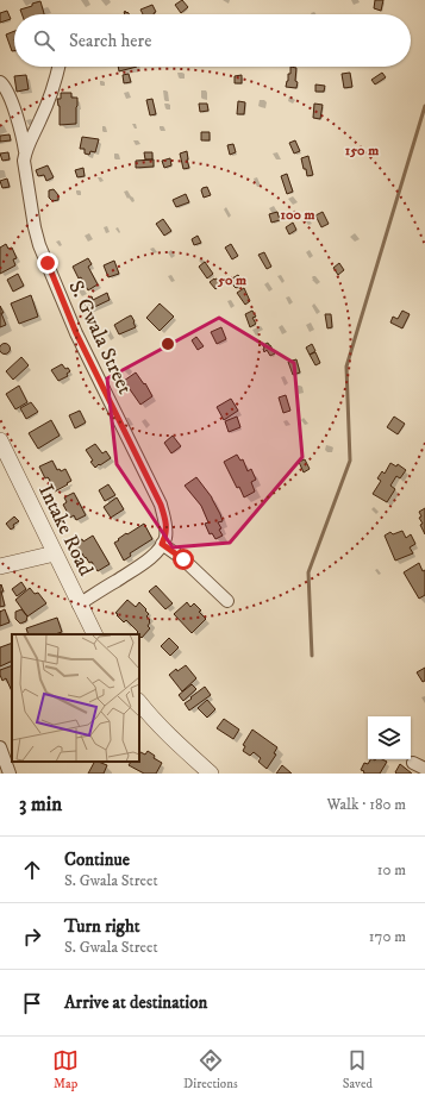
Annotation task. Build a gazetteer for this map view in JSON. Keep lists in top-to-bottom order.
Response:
{
  "streets": {
    "street": ["S. Gwala Street", "Intake Road"]
  },
  "page": {
    "search": "Search here",
    "heading": ["3 min", "Walk · 180 m"],
    "list": [
      ["Continue", "S. Gwala Street", "10 m"],
      ["Turn right", "S. Gwala Street", "170 m"],
      "Arrive at destination"
    ],
    "nav": ["Map", "Directions", "Saved"]
  },
  "rings": ["150 m", "100 m", "50 m"]
}
